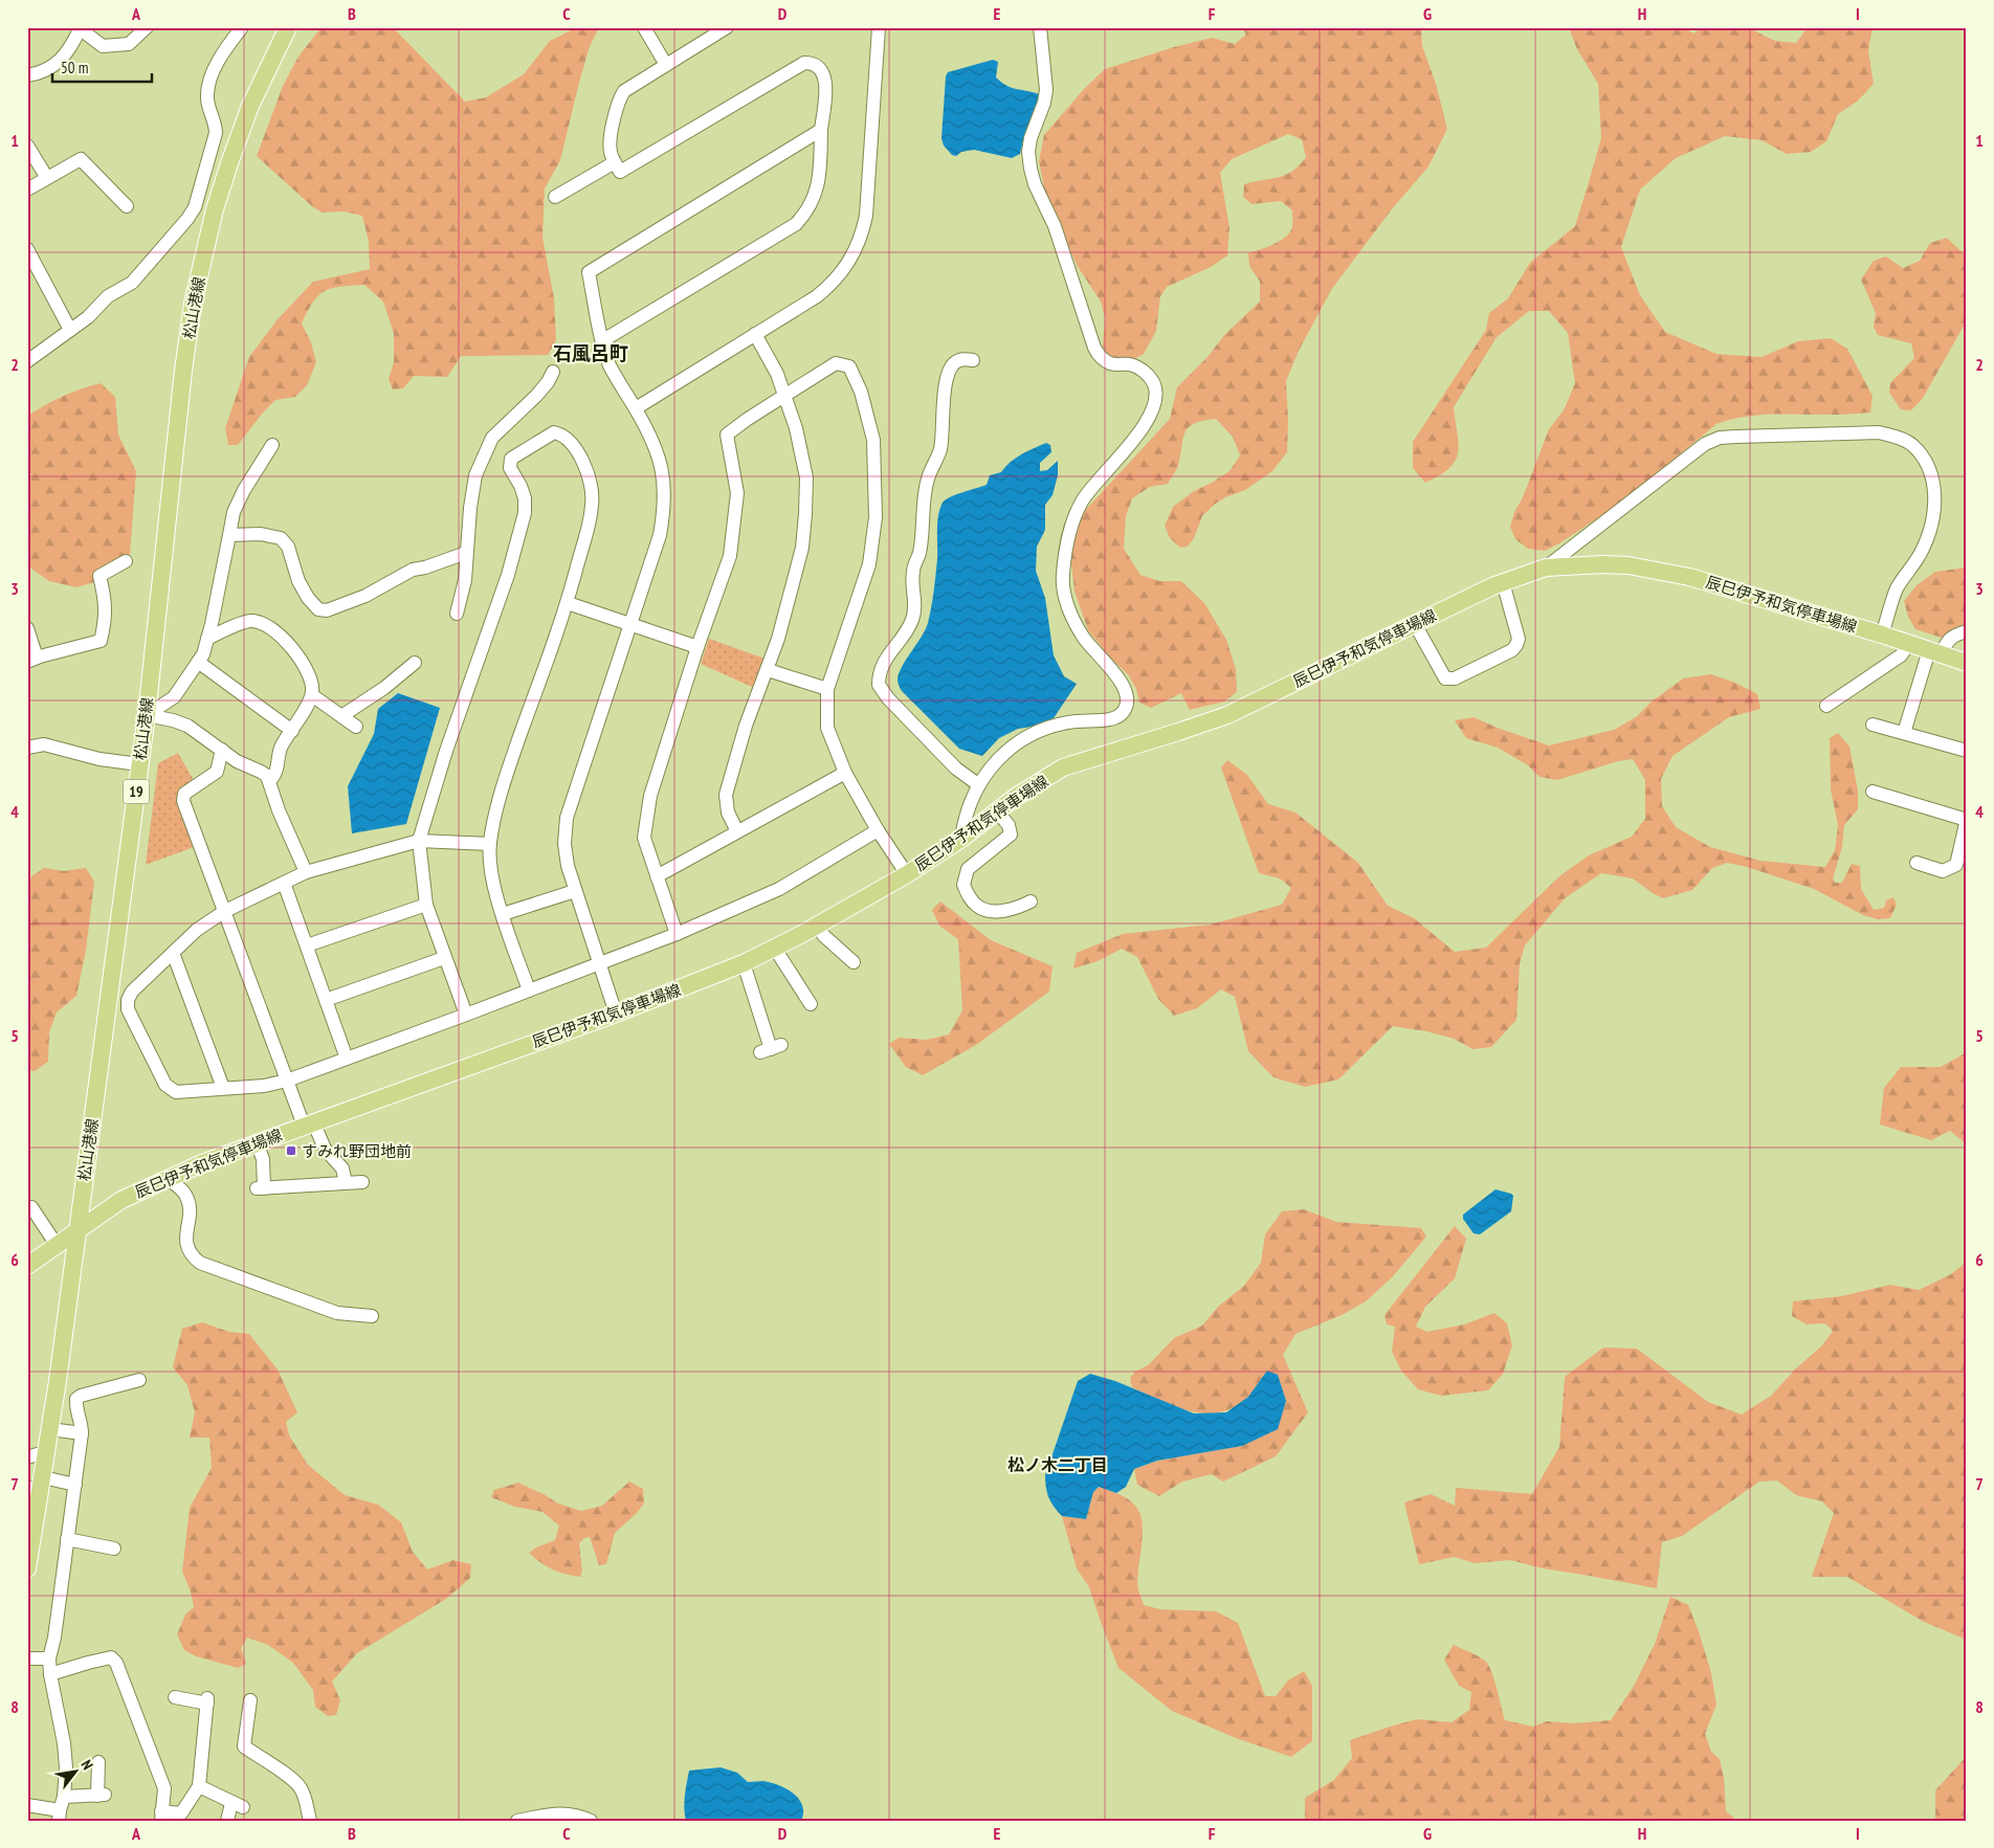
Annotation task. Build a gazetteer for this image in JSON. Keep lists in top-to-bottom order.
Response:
{
  "streets": {
    "main road": ["松山港線", "辰巳伊予和気停車場線", "19"]
  },
  "crossings": [
    ["松山港線", "辰巳伊予和気停車場線"]
  ],
  "districts": ["石風呂町", "松ノ木二丁目"],
  "places": {
    "transit": ["すみれ野団地前"]
  },
  "scale_bar": "50 m",
  "north": "top right",
  "grid": {
    "columns": [
      "A",
      "B",
      "C",
      "D",
      "E",
      "F",
      "G",
      "H",
      "I"
    ],
    "rows": [
      "1",
      "2",
      "3",
      "4",
      "5",
      "6",
      "7",
      "8"
    ]
  }
}
